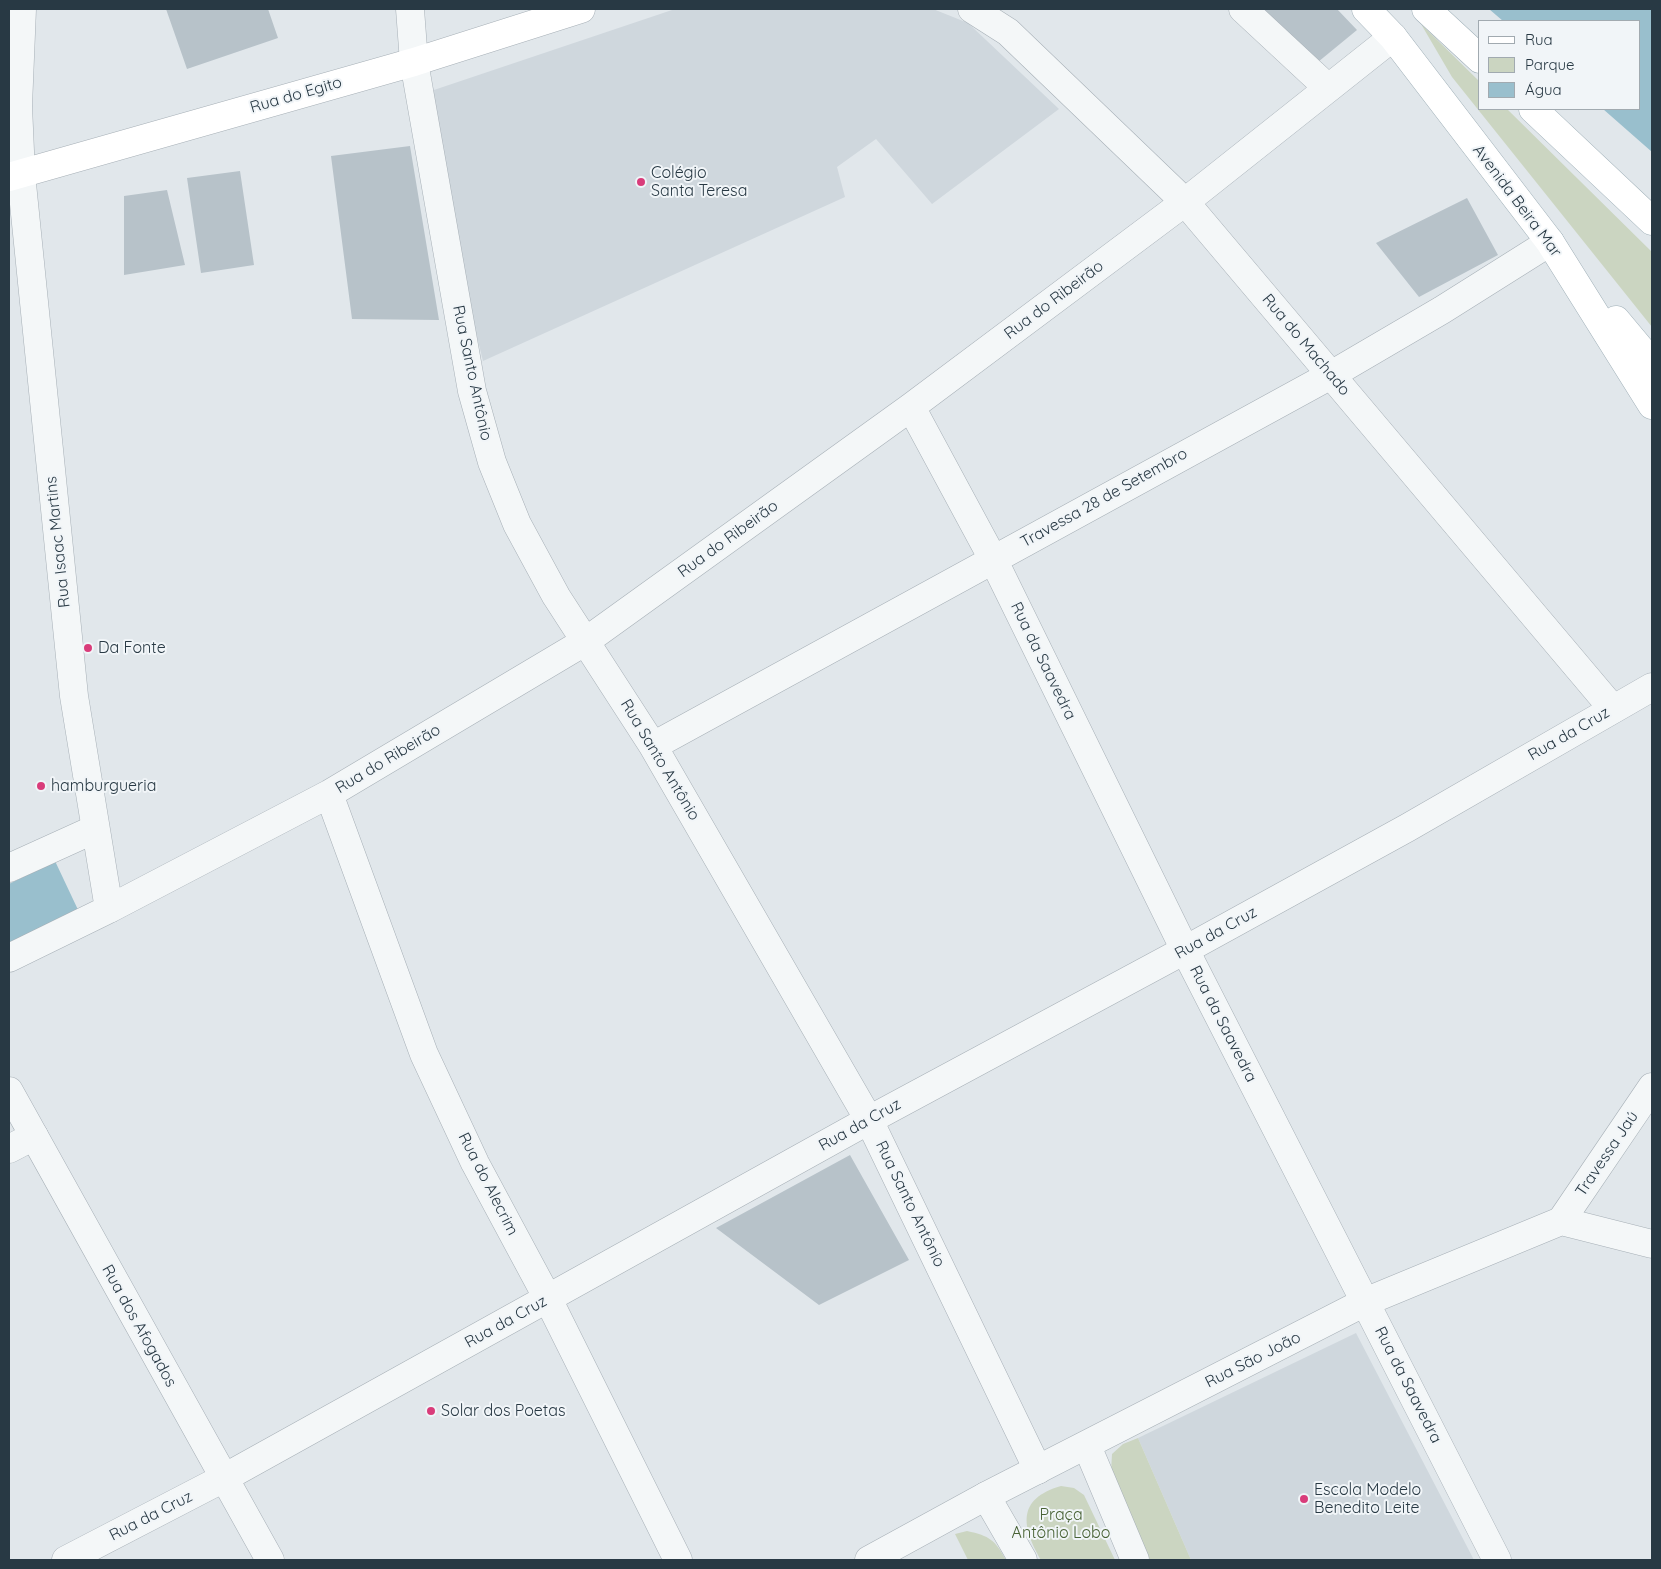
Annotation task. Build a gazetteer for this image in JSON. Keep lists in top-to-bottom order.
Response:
{
  "streets": {
    "main road": ["Rua do Egito", "Avenida Beira Mar"],
    "street": [
      "Rua do Ribeirão",
      "Rua do Machado",
      "Rua Santo Antônio",
      "Travessa 28 de Setembro",
      "Rua Isaac Martins",
      "Rua da Saavedra",
      "Rua da Cruz",
      "Travessa Jaú",
      "Rua do Alecrim",
      "Rua dos Afogados",
      "Rua São João"
    ]
  },
  "crossings": [
    ["Rua do Egito", "Rua Santo Antônio"],
    ["Rua do Egito", "Rua Isaac Martins"],
    ["Avenida Beira Mar", "Rua do Ribeirão"],
    ["Avenida Beira Mar", "Travessa 28 de Setembro"],
    ["Rua do Ribeirão", "Rua do Machado"],
    ["Rua do Ribeirão", "Rua Santo Antônio"],
    ["Rua do Ribeirão", "Rua Isaac Martins"],
    ["Rua do Ribeirão", "Rua da Saavedra"],
    ["Rua do Ribeirão", "Rua do Alecrim"],
    ["Rua do Machado", "Travessa 28 de Setembro"],
    ["Rua do Machado", "Rua da Cruz"],
    ["Rua Santo Antônio", "Travessa 28 de Setembro"],
    ["Rua Santo Antônio", "Rua da Cruz"],
    ["Rua Santo Antônio", "Rua São João"],
    ["Travessa 28 de Setembro", "Rua da Saavedra"],
    ["Rua da Saavedra", "Rua da Cruz"],
    ["Rua da Saavedra", "Rua São João"],
    ["Rua da Cruz", "Rua do Alecrim"],
    ["Rua da Cruz", "Rua dos Afogados"],
    ["Travessa Jaú", "Rua São João"]
  ],
  "parks": ["Praça Antônio Lobo"],
  "places": [
    "Colégio Santa Teresa",
    "Da Fonte",
    "hamburgueria",
    "Solar dos Poetas",
    "Escola Modelo Benedito Leite"
  ],
  "legend": ["Rua", "Parque", "Água"]
}
